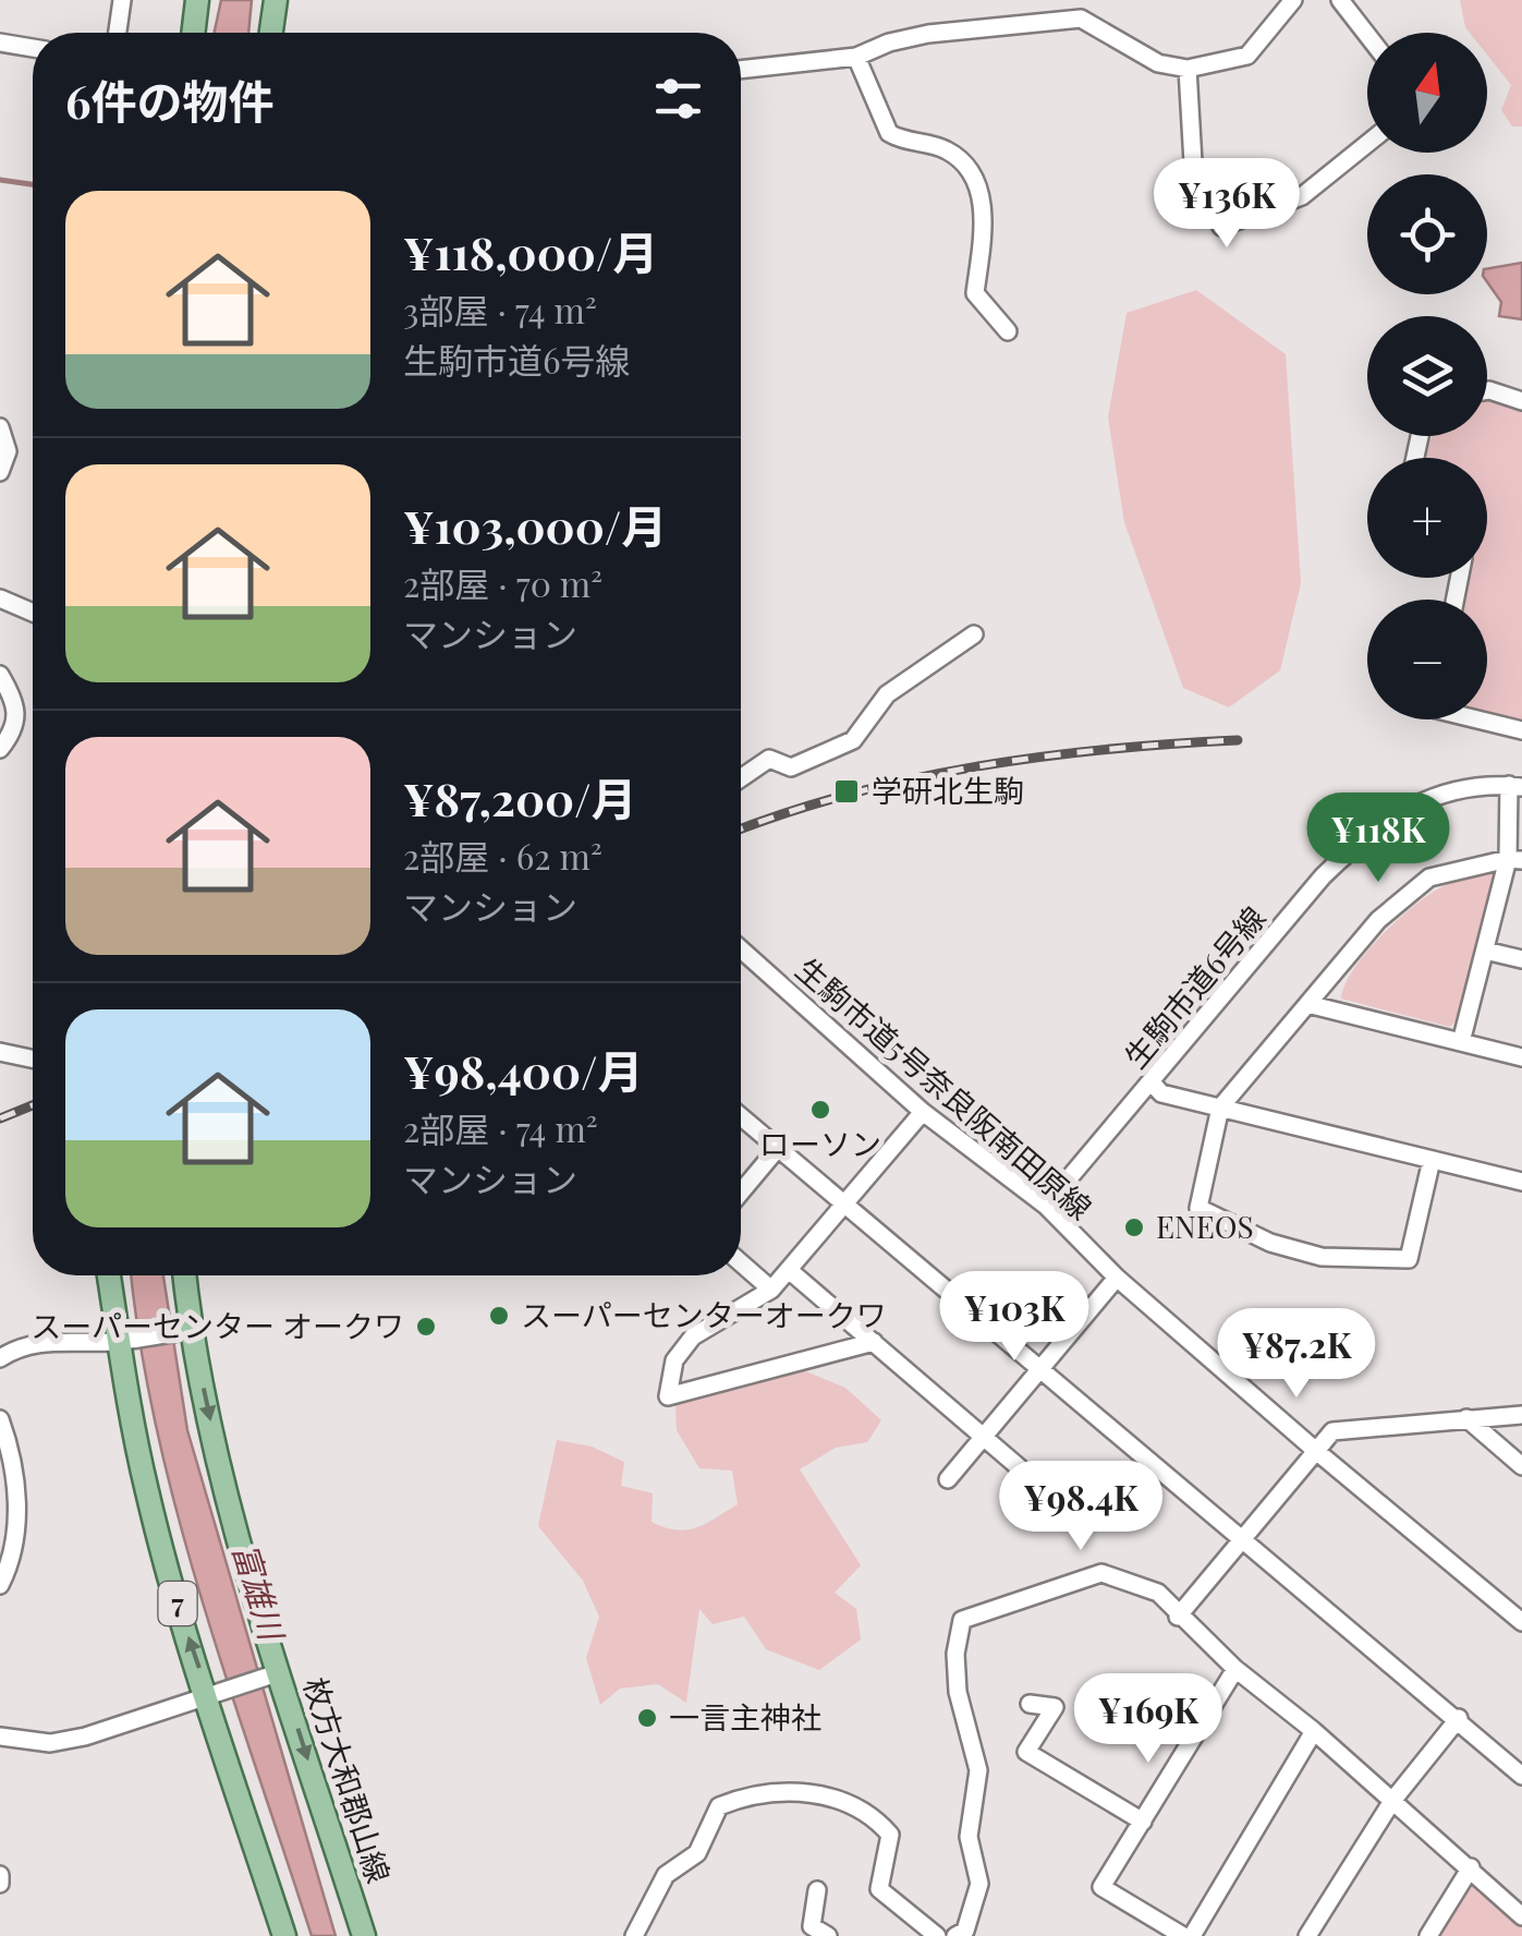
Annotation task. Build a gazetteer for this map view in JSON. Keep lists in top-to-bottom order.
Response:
{
  "streets": {
    "main road": ["7", "枚方大和郡山線"],
    "street": ["生駒市道6号線", "生駒市道5号奈良阪南田原線"]
  },
  "crossings": [
    ["生駒市道6号線", "生駒市道5号奈良阪南田原線"]
  ],
  "water": ["富雄川"],
  "places": {
    "transit": ["学研北生駒"],
    "other": [
      "ローソン",
      "ENEOS",
      "スーパーセンターオークワ",
      "スーパーセンター オークワ",
      "一言主神社"
    ]
  },
  "north": "top",
  "page": {
    "map_buttons": ["+", "−"],
    "heading": "6件の物件",
    "price": [
      "¥136K",
      "¥118K",
      "¥103K",
      "¥87.2K",
      "¥98.4K",
      "¥169K"
    ],
    "list": [
      {
        "name": "¥118,000/月",
        "note": "3部屋 · 74 m² · 生駒市道6号線"
      },
      {
        "name": "¥103,000/月",
        "note": "2部屋 · 70 m² · マンション"
      },
      {
        "name": "¥87,200/月",
        "note": "2部屋 · 62 m² · マンション"
      },
      {
        "name": "¥98,400/月",
        "note": "2部屋 · 74 m² · マンション"
      }
    ]
  }
}
